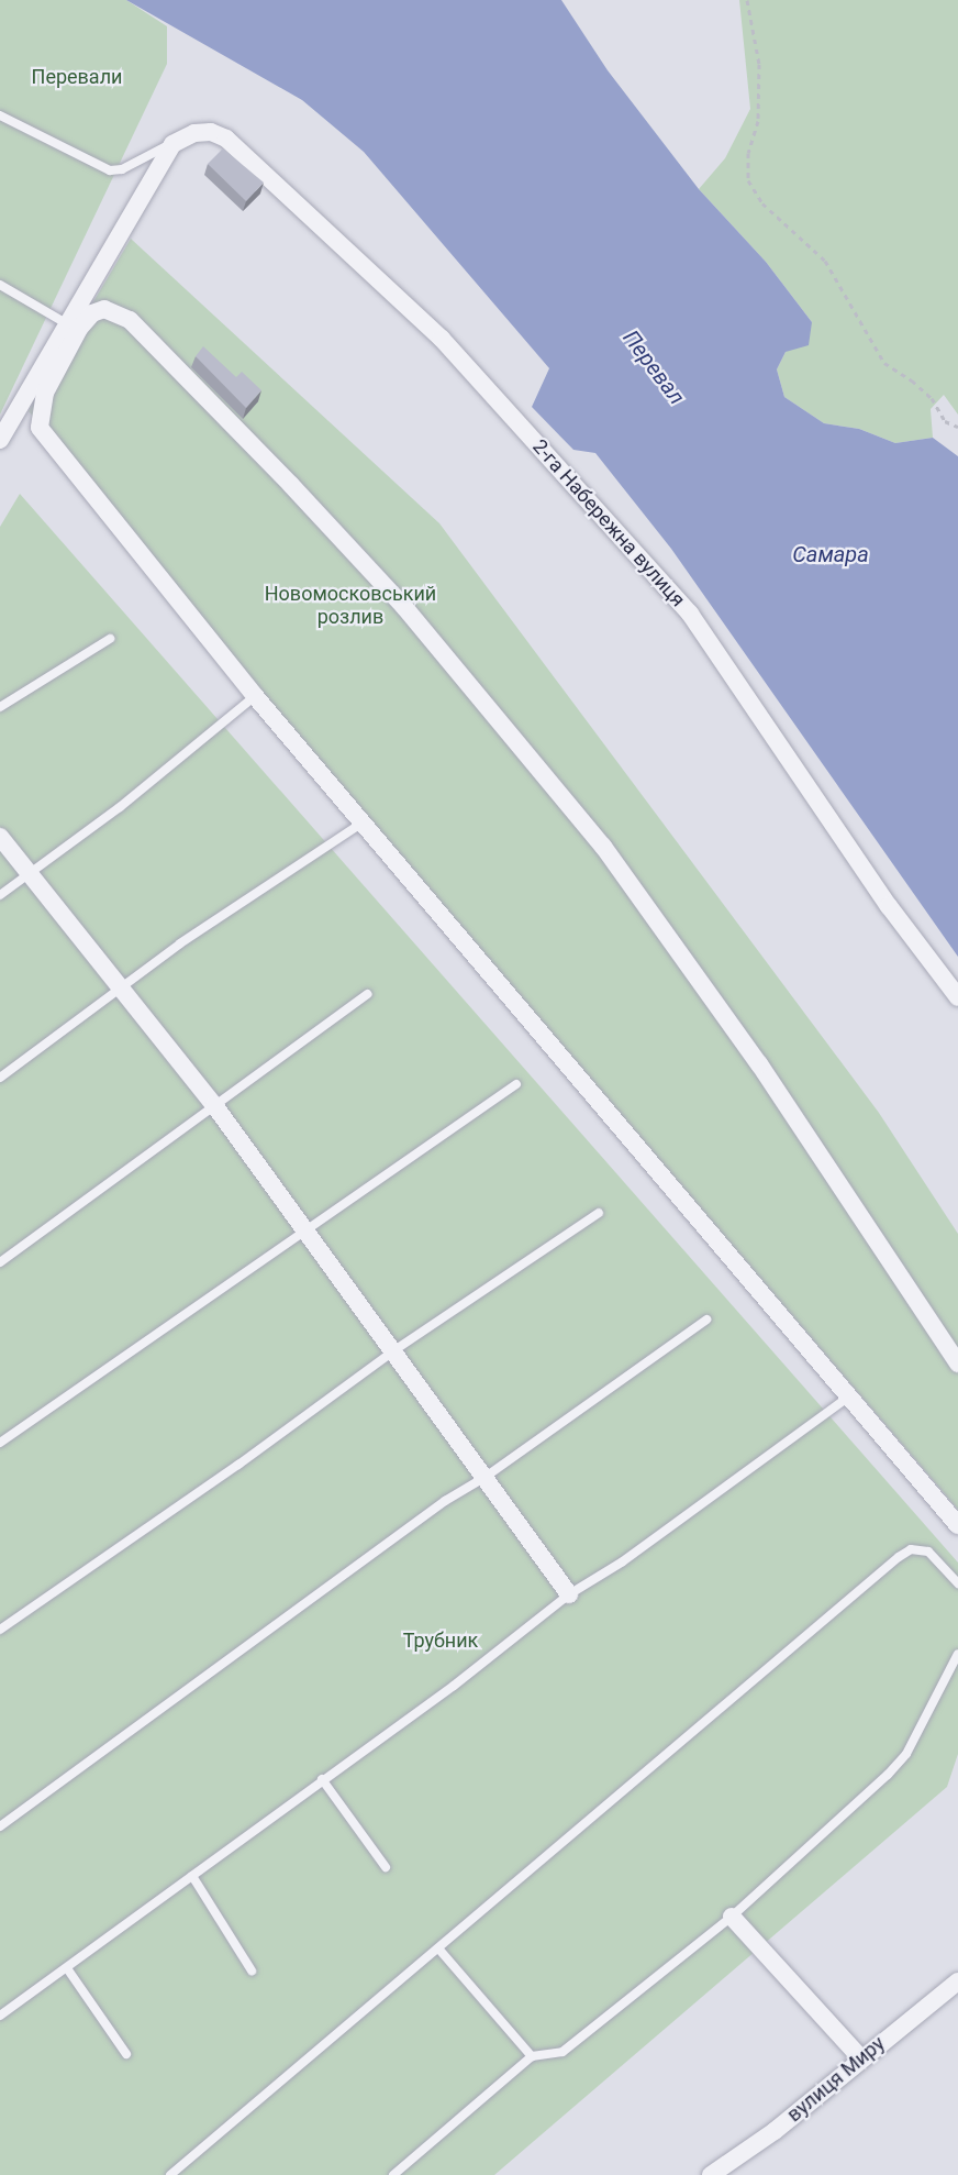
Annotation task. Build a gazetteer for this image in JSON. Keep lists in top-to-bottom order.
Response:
{
  "streets": {
    "street": ["2-га Набережна вулиця", "вулиця Миру"]
  },
  "water": ["Перевал", "Самара"],
  "parks": ["Перевали", "Новомосковський розлив", "Трубник"]
}
